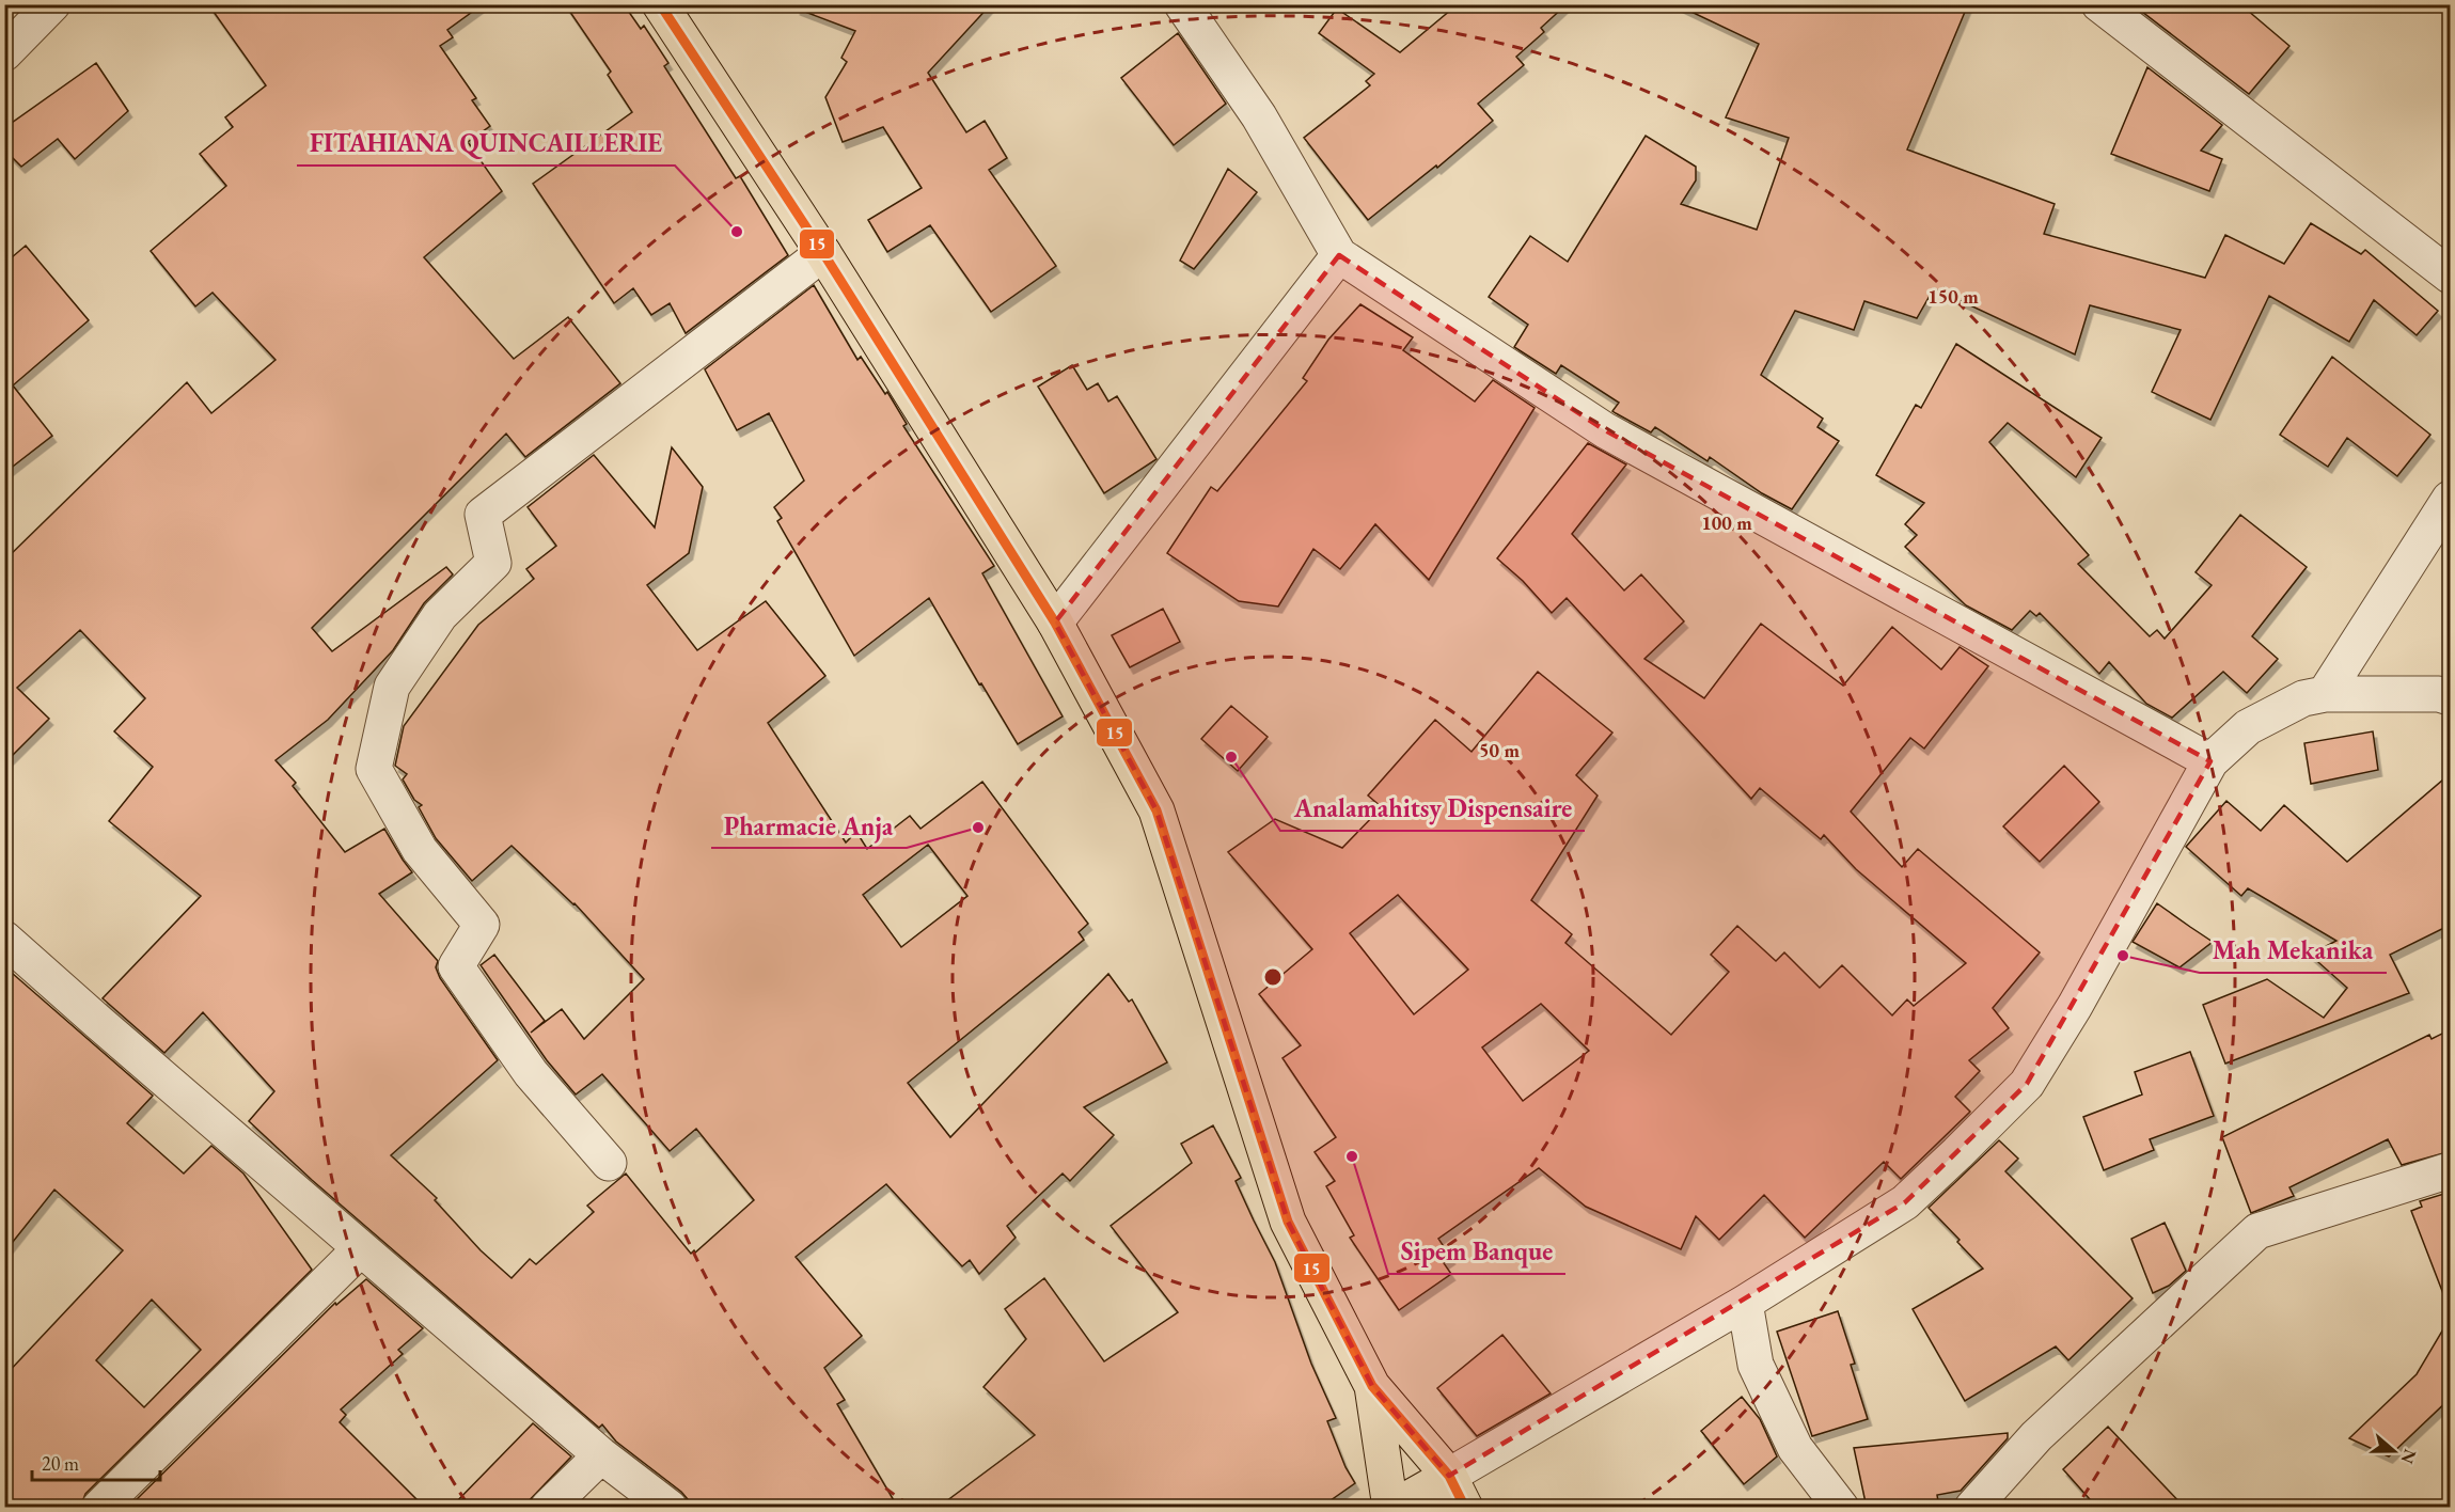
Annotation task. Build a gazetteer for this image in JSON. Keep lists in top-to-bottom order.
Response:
{
  "places": [
    "FITAHIANA QUINCAILLERIE",
    "Analamahitsy Dispensaire",
    "Pharmacie Anja",
    "Mah Mekanika",
    "Sipem Banque"
  ],
  "lines": ["transit line 15"],
  "scale_bar": "20 m",
  "north": "right",
  "rings": ["150 m", "100 m", "50 m"]
}
